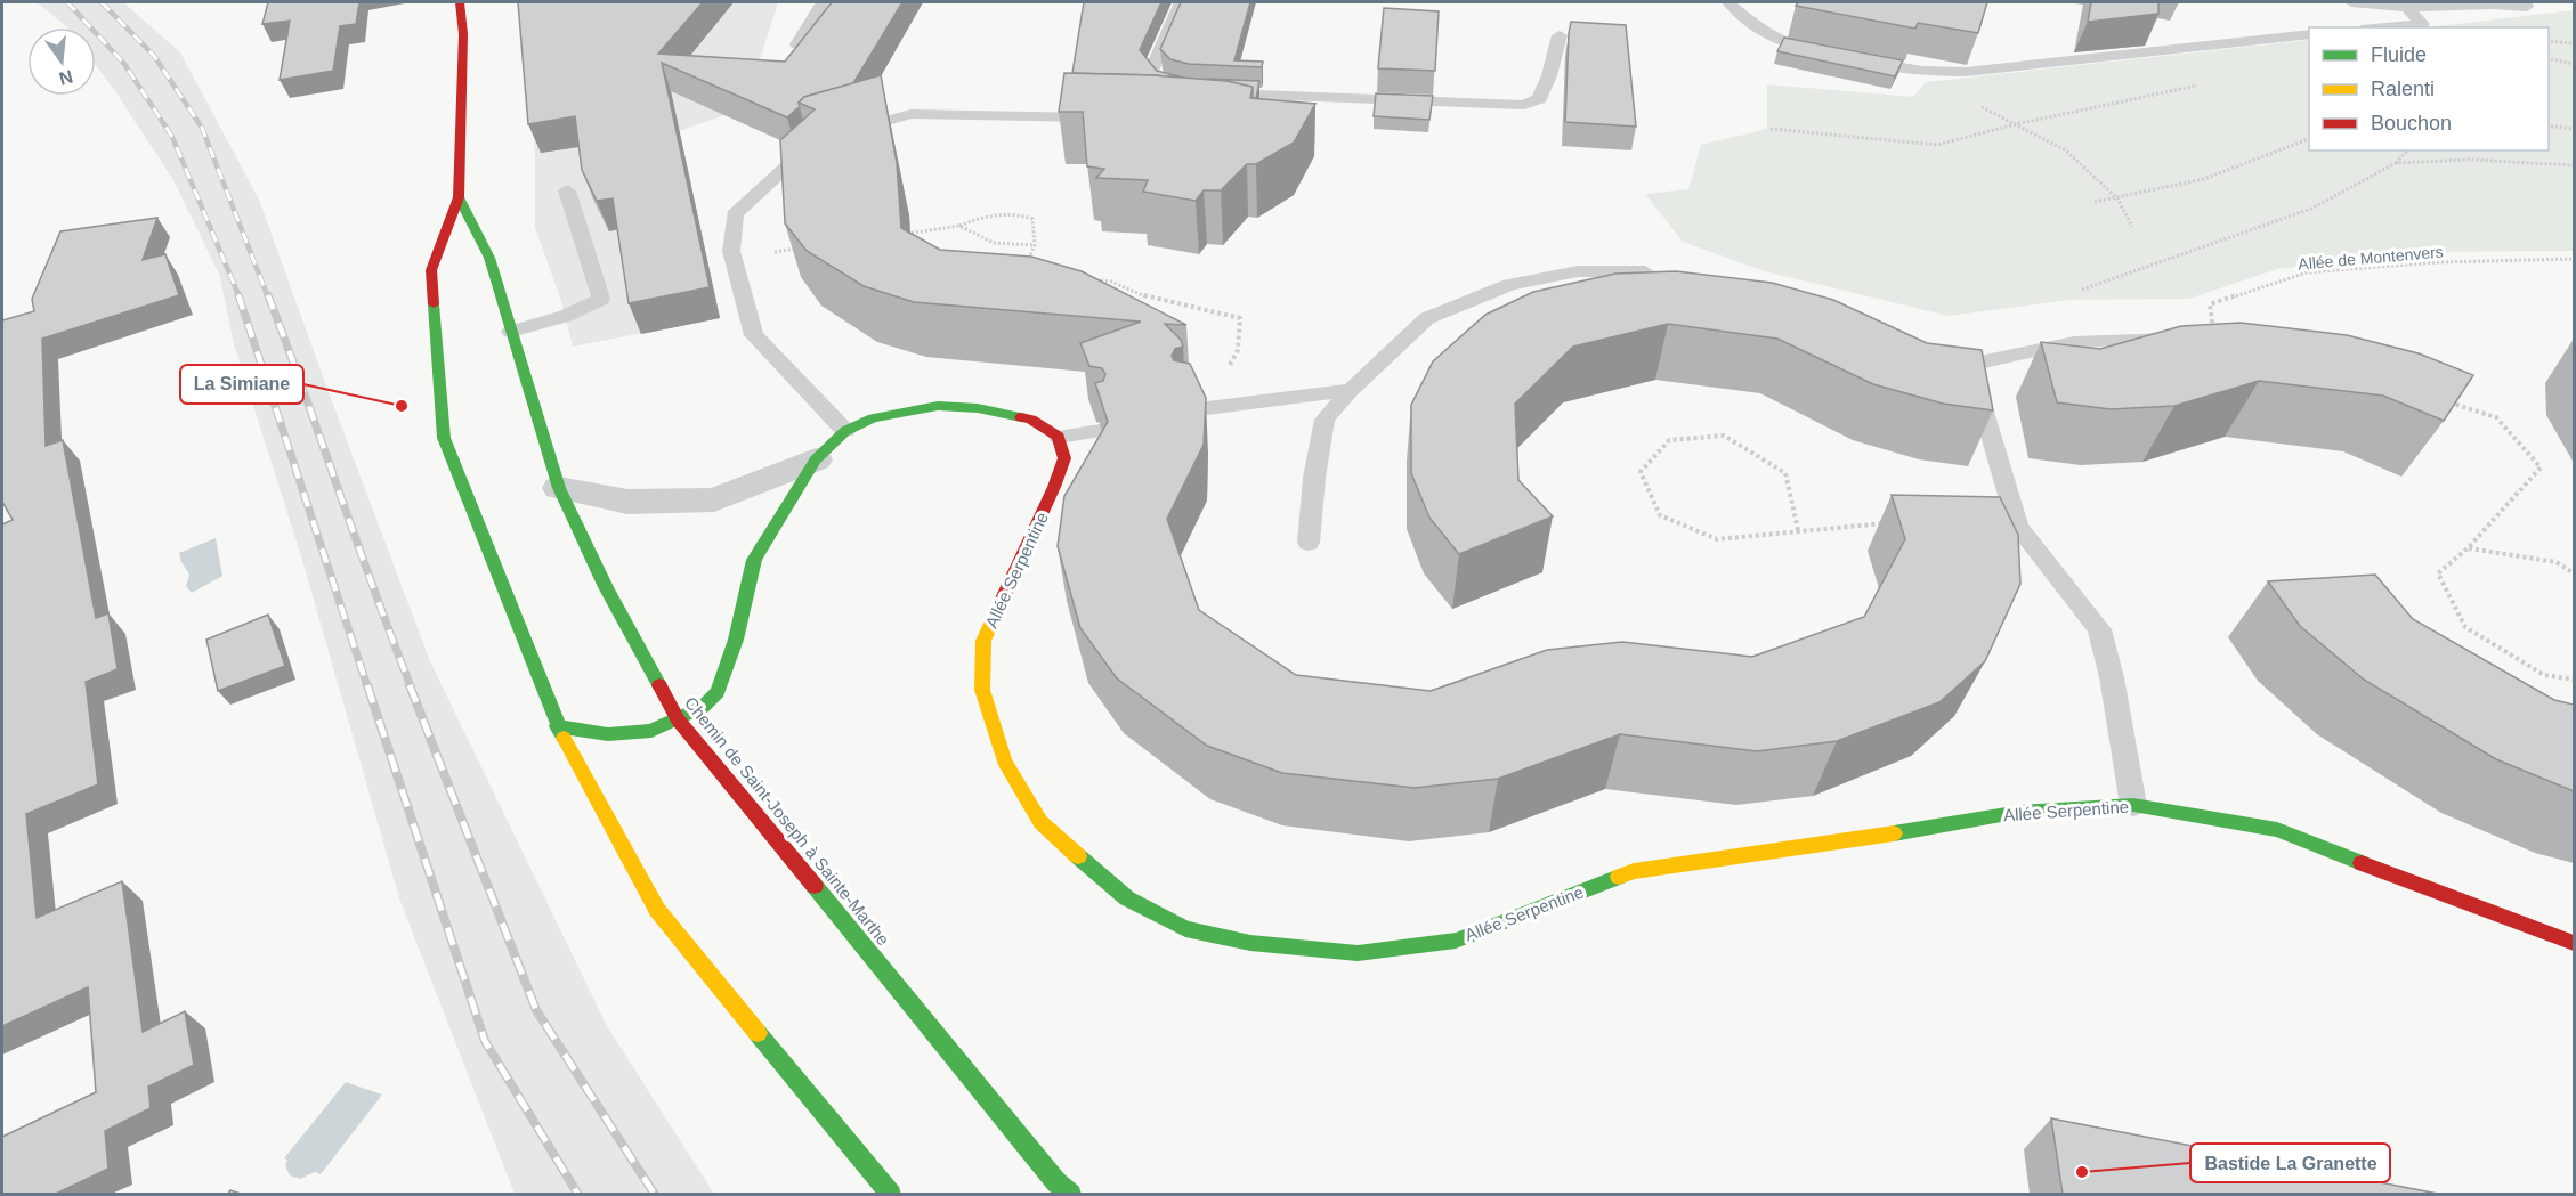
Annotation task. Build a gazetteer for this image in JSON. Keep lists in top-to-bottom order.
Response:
{
  "streets": {
    "main road": ["Allée Serpentine", "Chemin de Saint-Joseph à Sainte-Marthe"],
    "path": ["Allée de Montenvers"]
  },
  "places": ["La Simiane", "Bastide La Granette"],
  "legend": ["Fluide", "Ralenti", "Bouchon"],
  "north": "bottom"
}
